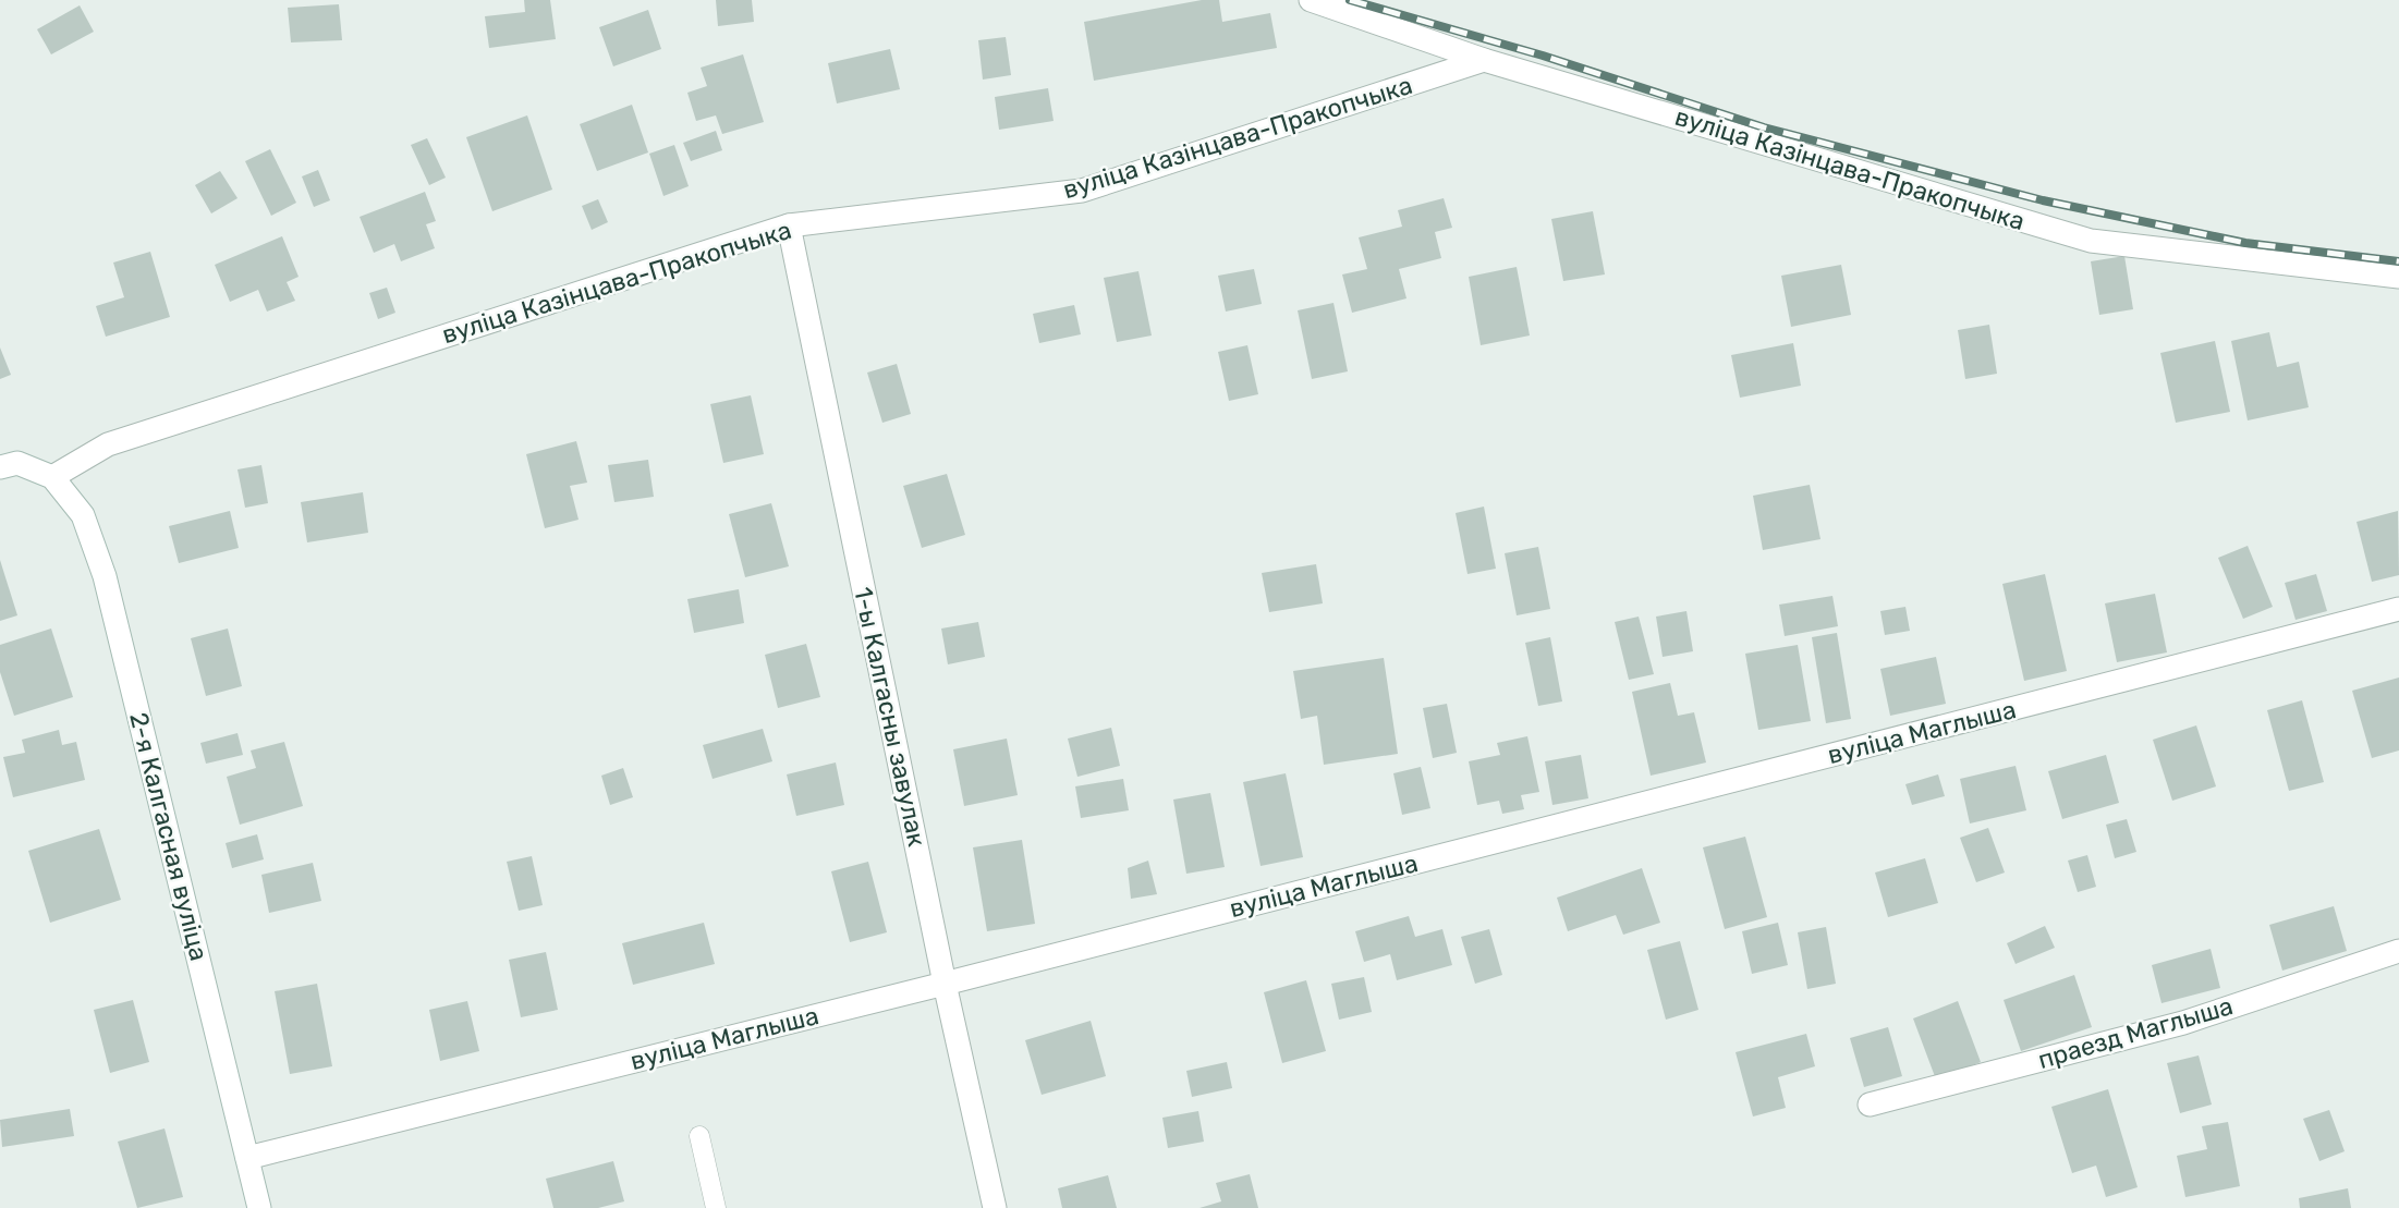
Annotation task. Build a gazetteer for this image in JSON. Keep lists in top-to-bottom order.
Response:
{
  "streets": {
    "street": [
      "вуліца Казінцава-Пракопчыка",
      "1-ы Калгасны завулак",
      "вуліца Маглыша",
      "2-я Калгасная вуліца",
      "праезд Маглыша"
    ]
  },
  "crossings": [
    ["вуліца Казінцава-Пракопчыка", "1-ы Калгасны завулак"],
    ["вуліца Казінцава-Пракопчыка", "2-я Калгасная вуліца"],
    ["1-ы Калгасны завулак", "вуліца Маглыша"],
    ["вуліца Маглыша", "2-я Калгасная вуліца"]
  ]
}
